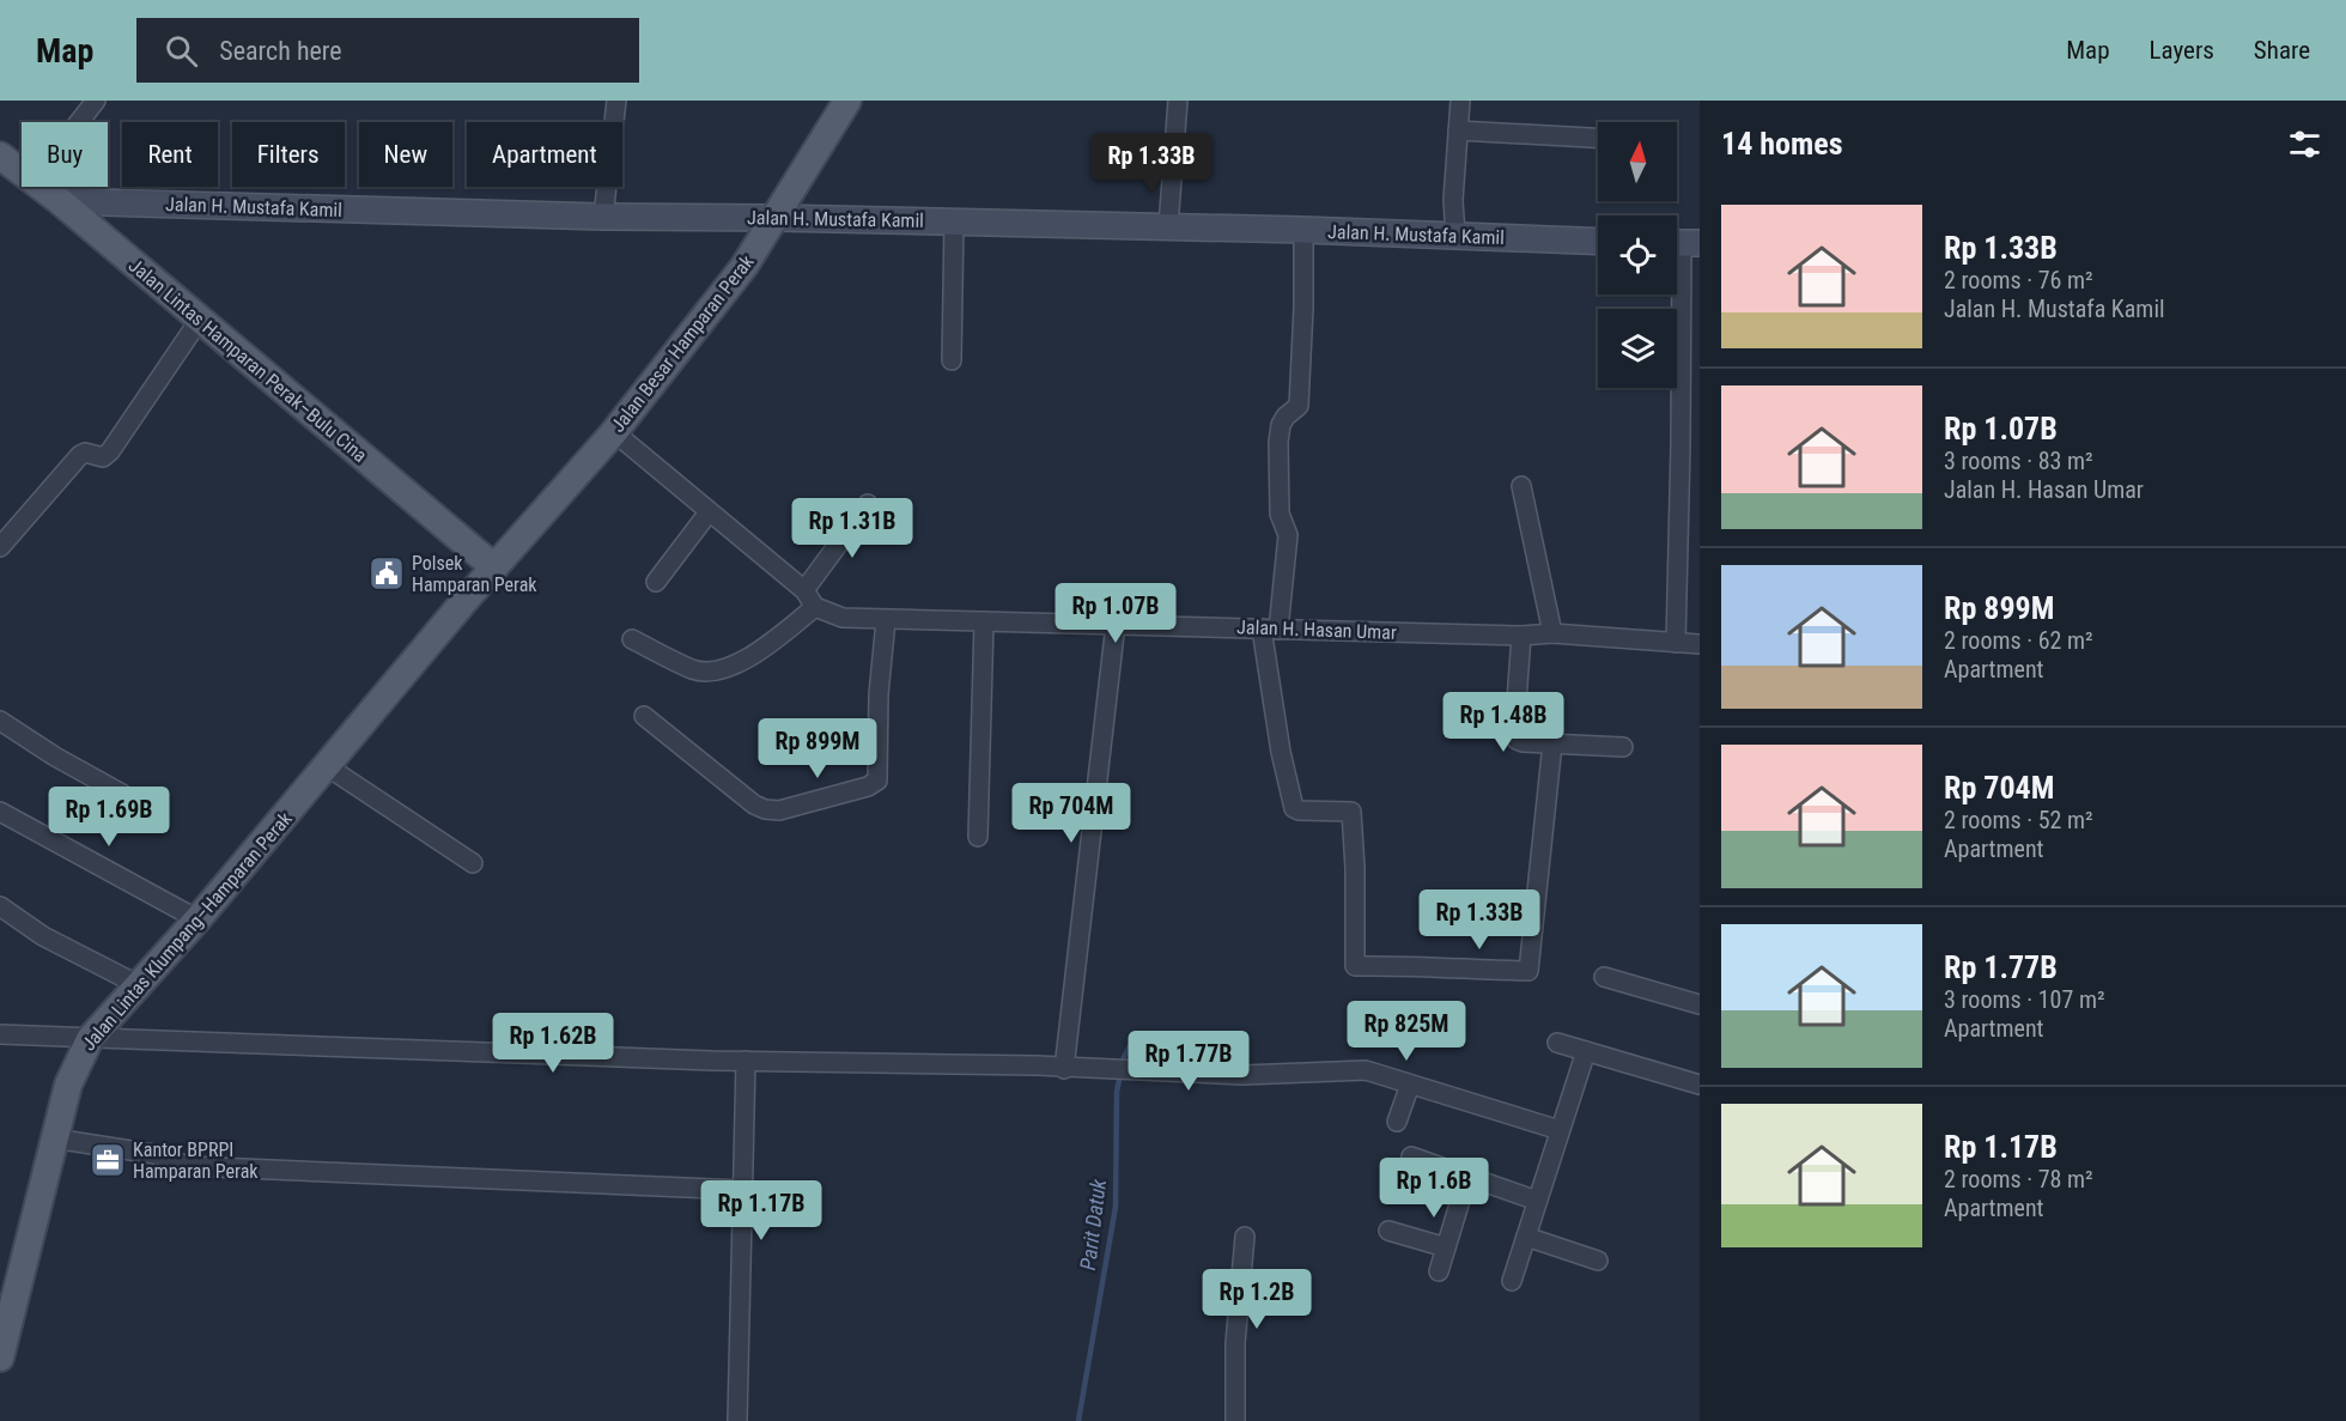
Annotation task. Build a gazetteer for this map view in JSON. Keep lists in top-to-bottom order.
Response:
{
  "streets": {
    "main road": ["Jalan Besar Hamparan Perak", "Jalan Lintas Hamparan Perak–Bulu Cina", "Jalan Lintas Klumpang–Hamparan Perak"],
    "street": ["Jalan H. Mustafa Kamil", "Jalan H. Hasan Umar"]
  },
  "crossings": [
    ["Jalan H. Mustafa Kamil", "Jalan Besar Hamparan Perak"],
    ["Jalan H. Mustafa Kamil", "Jalan Lintas Hamparan Perak–Bulu Cina"],
    ["Jalan Besar Hamparan Perak", "Jalan Lintas Hamparan Perak–Bulu Cina"],
    ["Jalan Besar Hamparan Perak", "Jalan Lintas Klumpang–Hamparan Perak"],
    ["Jalan Lintas Hamparan Perak–Bulu Cina", "Jalan Lintas Klumpang–Hamparan Perak"]
  ],
  "water": ["Parit Datuk"],
  "places": {
    "public building": ["Polsek Hamparan Perak"],
    "office": ["Kantor BPRPI Hamparan Perak"]
  },
  "north": "top",
  "page": {
    "header": "Map",
    "search": "Search here",
    "nav": ["Map", "Layers", "Share"],
    "heading": "14 homes",
    "chip": [
      "Buy",
      "Rent",
      "Filters",
      "New",
      "Apartment"
    ],
    "price": [
      "Rp 1.33B",
      "Rp 1.31B",
      "Rp 1.07B",
      "Rp 1.48B",
      "Rp 899M",
      "Rp 704M",
      "Rp 1.69B",
      "Rp 1.33B",
      "Rp 825M",
      "Rp 1.62B",
      "Rp 1.77B",
      "Rp 1.6B",
      "Rp 1.17B",
      "Rp 1.2B"
    ],
    "list": [
      {
        "name": "Rp 1.33B",
        "note": "2 rooms · 76 m² · Jalan H. Mustafa Kamil"
      },
      {
        "name": "Rp 1.07B",
        "note": "3 rooms · 83 m² · Jalan H. Hasan Umar"
      },
      {
        "name": "Rp 899M",
        "note": "2 rooms · 62 m² · Apartment"
      },
      {
        "name": "Rp 704M",
        "note": "2 rooms · 52 m² · Apartment"
      },
      {
        "name": "Rp 1.77B",
        "note": "3 rooms · 107 m² · Apartment"
      },
      {
        "name": "Rp 1.17B",
        "note": "2 rooms · 78 m² · Apartment"
      }
    ]
  }
}
